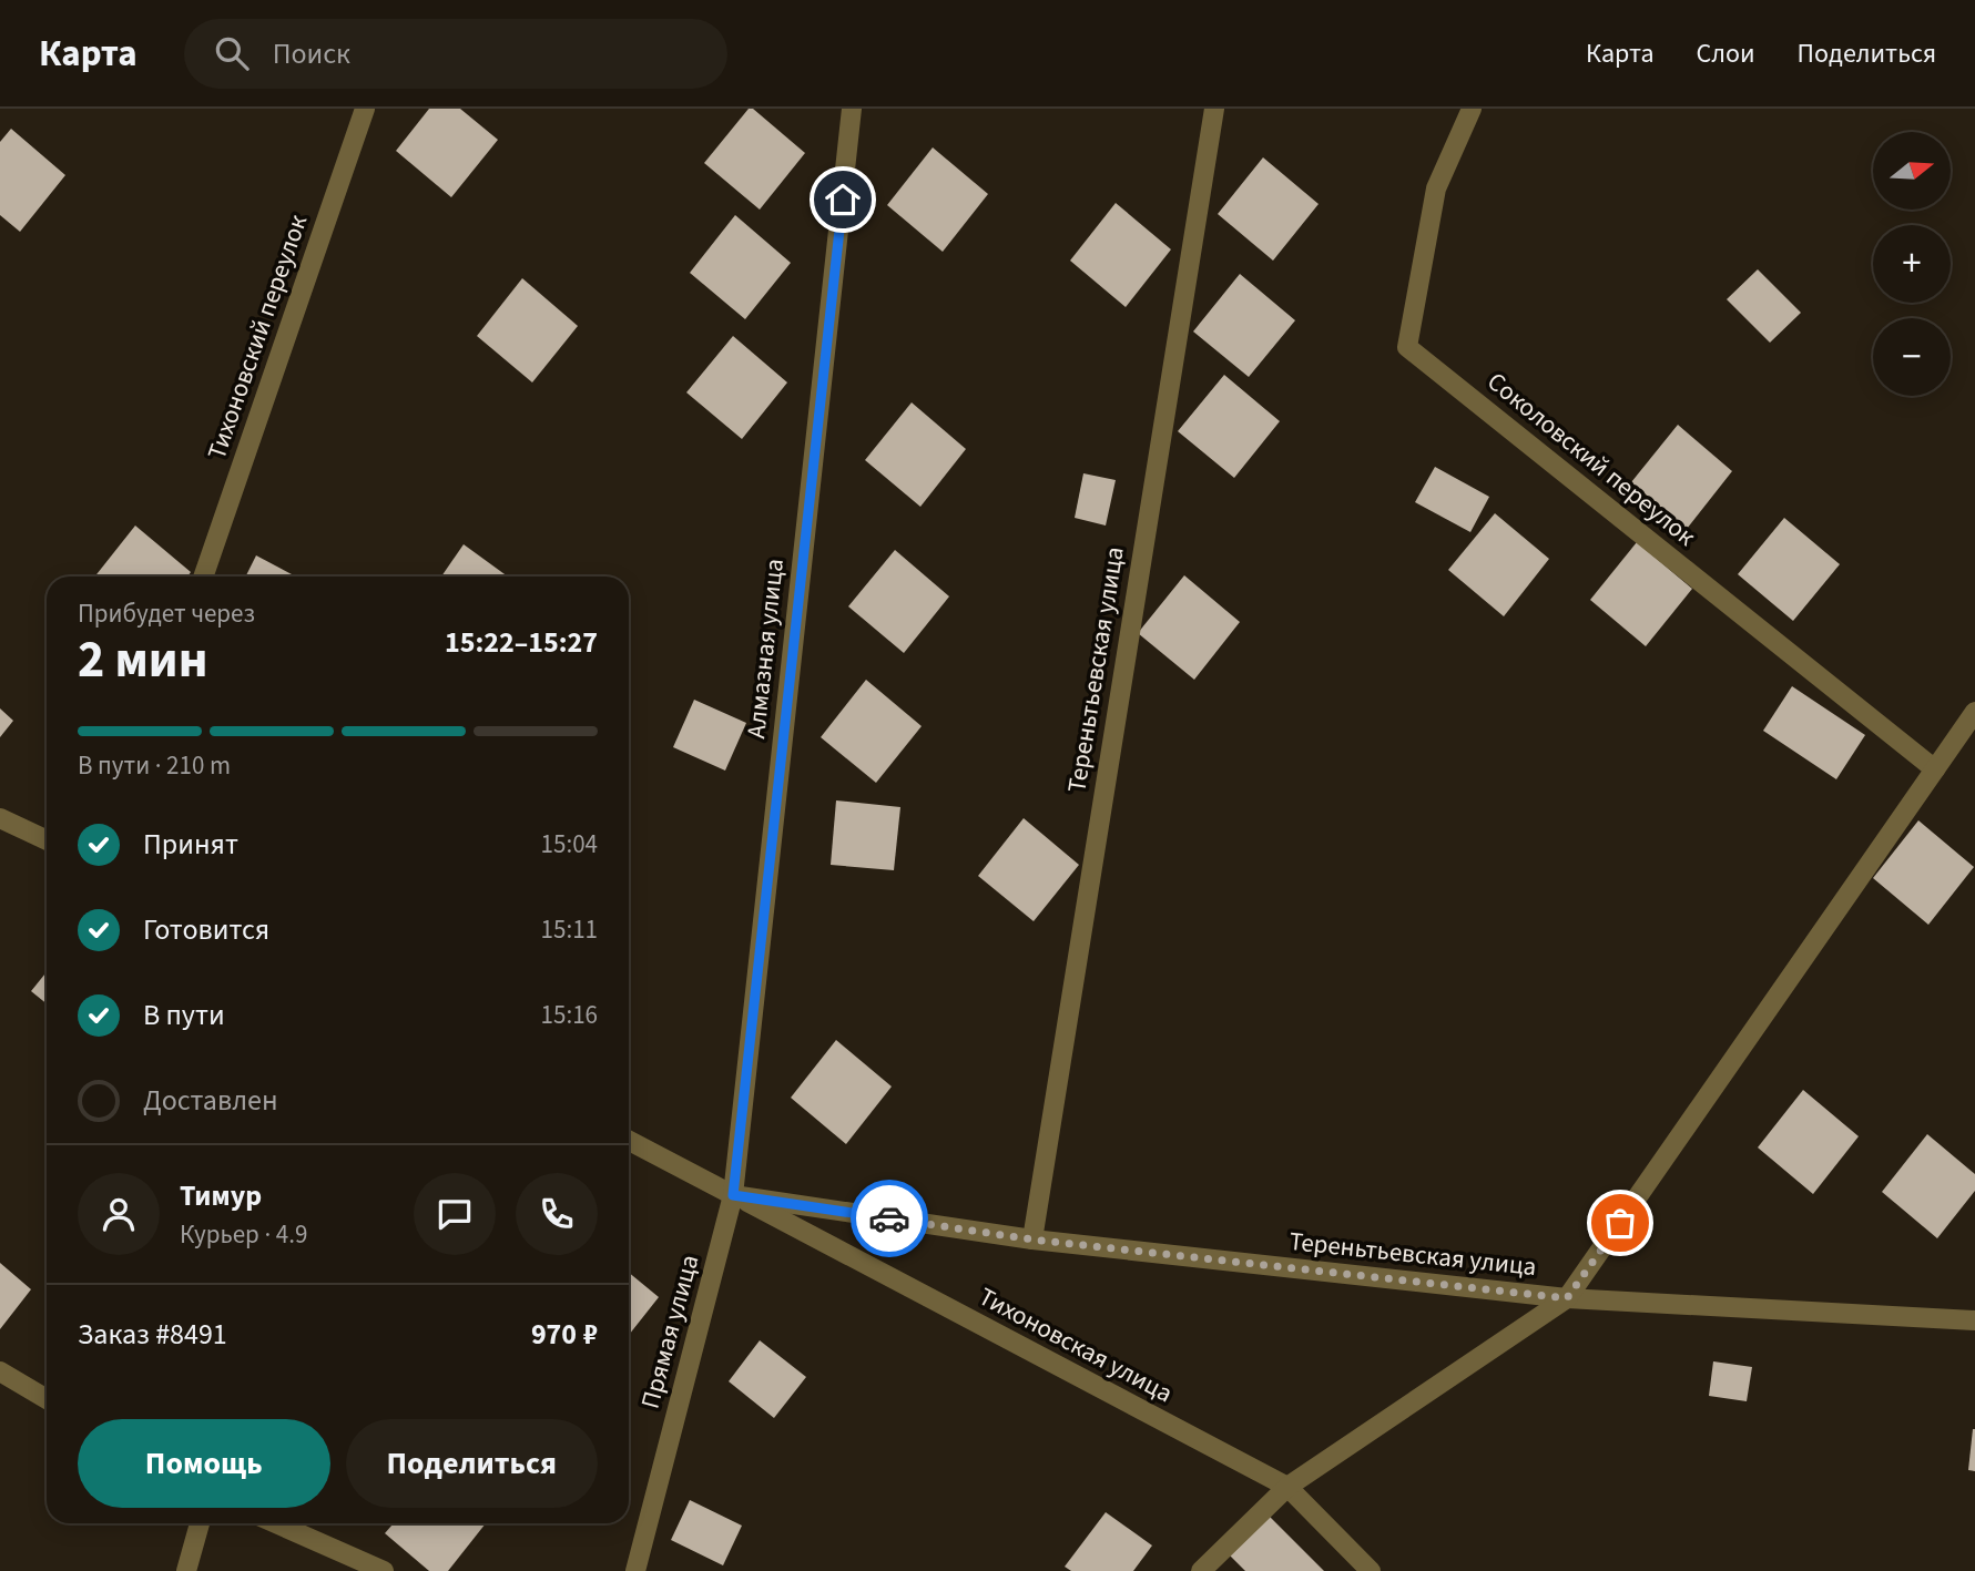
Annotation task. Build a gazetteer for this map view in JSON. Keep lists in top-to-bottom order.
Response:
{
  "streets": {
    "street": [
      "Тихоновский переулок",
      "Соколовский переулок",
      "Алмазная улица",
      "Тереньтьевская улица",
      "Прямая улица",
      "Тихоновская улица"
    ]
  },
  "crossings": [
    ["Алмазная улица", "Тереньтьевская улица"],
    ["Алмазная улица", "Прямая улица"],
    ["Алмазная улица", "Тихоновская улица"],
    ["Тереньтьевская улица", "Прямая улица"],
    ["Тереньтьевская улица", "Тихоновская улица"],
    ["Прямая улица", "Тихоновская улица"]
  ],
  "north": "right",
  "page": {
    "header": "Карта",
    "search": "Поиск",
    "nav": ["Карта", "Слои", "Поделиться"],
    "map_buttons": ["+", "−"],
    "heading": ["2 мин", "Прибудет через", "15:22–15:27"],
    "panel": [
      "Тимур",
      "Курьер · 4.9",
      "Заказ #8491",
      "970 ₽"
    ],
    "bar": "В пути · 210 m",
    "list": [
      ["Принят", "15:04"],
      ["Готовится", "15:11"],
      ["В пути", "15:16"],
      "Доставлен"
    ],
    "buttons": ["Помощь", "Поделиться"]
  }
}
